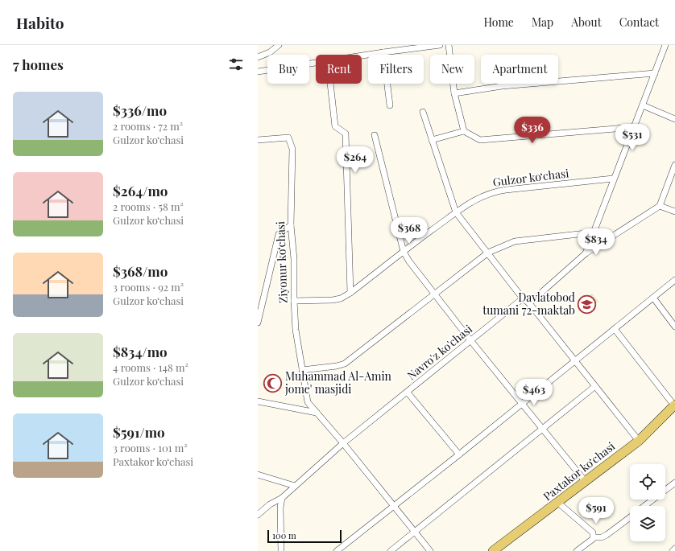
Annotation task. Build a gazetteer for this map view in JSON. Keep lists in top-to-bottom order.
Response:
{
  "streets": {
    "main road": ["Paxtakor koʻchasi"],
    "street": ["Gulzor koʻchasi", "Ziyonur koʻchasi", "Navro'z ko'chasi"]
  },
  "crossings": [
    ["Gulzor koʻchasi", "Ziyonur koʻchasi"],
    ["Ziyonur koʻchasi", "Navro'z ko'chasi"]
  ],
  "places": {
    "school or university": ["Davlatobod tumani 72-maktab"],
    "mosque": ["Muhammad Al-Amin jome' masjidi"]
  },
  "scale_bar": "100 m",
  "page": {
    "header": "Habito",
    "nav": [
      "Home",
      "Map",
      "About",
      "Contact"
    ],
    "heading": "7 homes",
    "chip": [
      "Buy",
      "Rent",
      "Filters",
      "New",
      "Apartment"
    ],
    "list": [
      {
        "name": "$336/mo",
        "note": "2 rooms · 72 m² · Gulzor koʻchasi"
      },
      {
        "name": "$264/mo",
        "note": "2 rooms · 58 m² · Gulzor koʻchasi"
      },
      {
        "name": "$368/mo",
        "note": "3 rooms · 92 m² · Gulzor koʻchasi"
      },
      {
        "name": "$834/mo",
        "note": "4 rooms · 148 m² · Gulzor koʻchasi"
      },
      {
        "name": "$591/mo",
        "note": "3 rooms · 101 m² · Paxtakor koʻchasi"
      }
    ],
    "price": [
      "$336",
      "$531",
      "$264",
      "$368",
      "$834",
      "$463",
      "$591"
    ],
    "scale": "100 m"
  }
}
